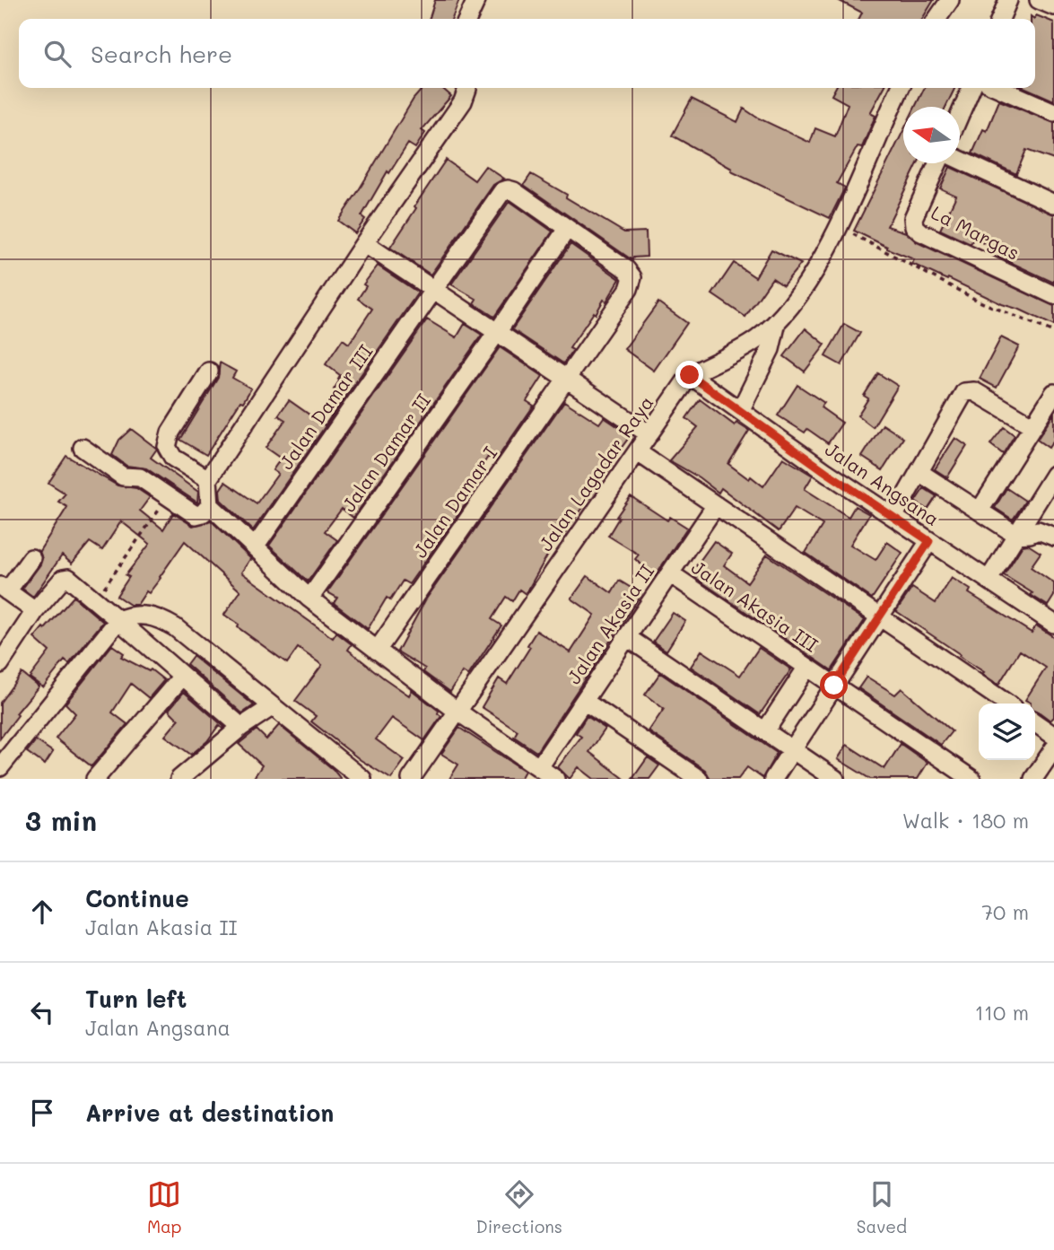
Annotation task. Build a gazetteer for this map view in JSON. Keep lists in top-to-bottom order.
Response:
{
  "streets": {
    "street": [
      "La Margas",
      "Jalan Damar III",
      "Jalan Damar II",
      "Jalan Lagadar Raya",
      "Jalan Angsana",
      "Jalan Damar I",
      "Jalan Akasia III",
      "Jalan Akasia II"
    ]
  },
  "crossings": [
    ["Jalan Damar III", "Jalan Damar II"],
    ["Jalan Damar III", "Jalan Damar I"],
    ["Jalan Damar II", "Jalan Damar I"],
    ["Jalan Lagadar Raya", "Jalan Angsana"],
    ["Jalan Akasia III", "Jalan Akasia II"]
  ],
  "north": "left",
  "page": {
    "search": "Search here",
    "heading": ["3 min", "Walk · 180 m"],
    "list": [
      ["Continue", "Jalan Akasia II", "70 m"],
      ["Turn left", "Jalan Angsana", "110 m"],
      "Arrive at destination"
    ],
    "nav": ["Map", "Directions", "Saved"]
  }
}
